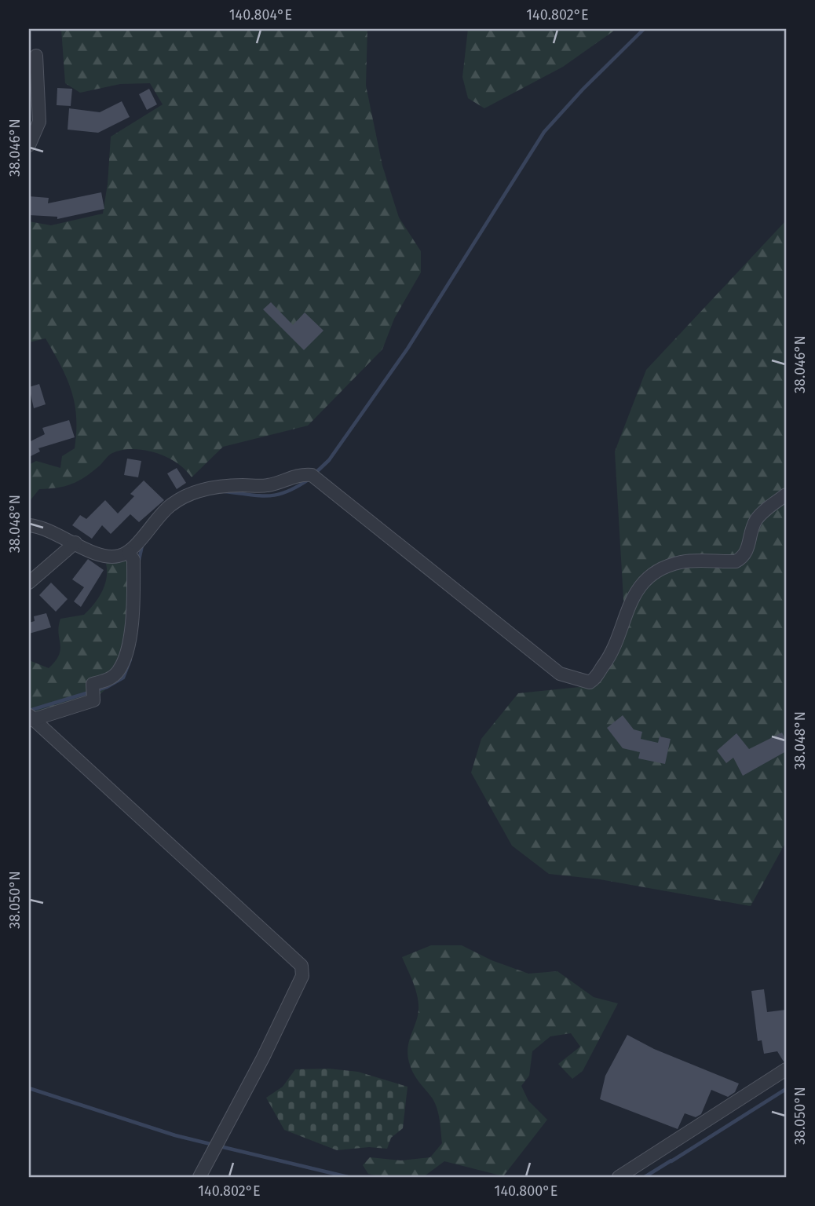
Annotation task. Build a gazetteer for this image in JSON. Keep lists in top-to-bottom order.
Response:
{
  "coordinates": [
    "140.804°E",
    "140.802°E",
    "38.046°N",
    "38.048°N",
    "38.050°N",
    "140.800°E"
  ]
}
